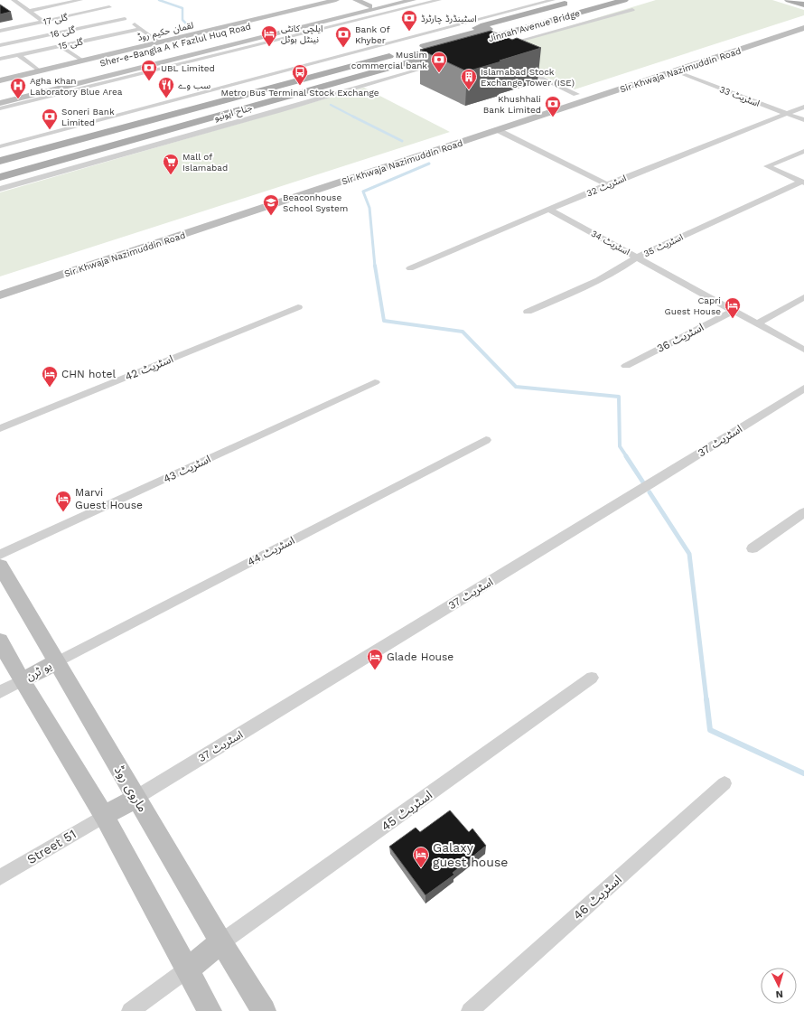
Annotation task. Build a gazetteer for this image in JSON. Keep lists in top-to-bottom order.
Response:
{
  "streets": {
    "main road": [
      "Jinnah Avenue Bridge",
      "لقمان حکیم روڈ",
      "Sher-e-Bangla A K Fazlul Huq Road",
      "Sir Khwaja Nazimuddin Road",
      "جناح ایونیو",
      "یو ٹرن",
      "ماروی روڈ"
    ],
    "street": [
      "گلی 17",
      "گلی 16",
      "گلی 15",
      "اسٹریٹ 33",
      "اسٹریٹ 32",
      "اسٹریٹ 34",
      "اسٹریٹ 35",
      "اسٹریٹ 36",
      "اسٹریٹ 42",
      "اسٹریٹ 37",
      "اسٹریٹ 43",
      "اسٹریٹ 44",
      "اسٹریٹ 45",
      "Street 51",
      "اسٹریٹ 46"
    ]
  },
  "crossings": [
    ["گلی 17", "گلی 16"],
    ["Jinnah Avenue Bridge", "جناح ایونیو"],
    ["Sir Khwaja Nazimuddin Road", "اسٹریٹ 33"],
    ["اسٹریٹ 33", "اسٹریٹ 32"],
    ["اسٹریٹ 32", "اسٹریٹ 34"],
    ["اسٹریٹ 34", "اسٹریٹ 35"],
    ["اسٹریٹ 34", "اسٹریٹ 36"],
    ["اسٹریٹ 37", "ماروی روڈ"],
    ["اسٹریٹ 44", "یو ٹرن"],
    ["اسٹریٹ 44", "ماروی روڈ"],
    ["یو ٹرن", "ماروی روڈ"],
    ["ماروی روڈ", "اسٹریٹ 45"]
  ],
  "places": {
    "bank": [
      "اسٹینڈرڈ چارٹرڈ",
      "Bank Of Khyber",
      "Muslim commercial bank",
      "UBL Limited",
      "Khushhali Bank Limited",
      "Soneri Bank Limited"
    ],
    "hotel": [
      "ایلچی کانٹی نینٹل ہوٹل",
      "Capri Guest House",
      "CHN hotel",
      "Marvi Guest House",
      "Glade House",
      "Galaxy guest house"
    ],
    "bus stop": ["Metro Bus Terminal Stock Exchange"],
    "building": ["Islamabad Stock Exchange Tower (ISE)"],
    "restaurant": ["سب وے"],
    "hospital": ["Agha Khan Laboratory Blue Area"],
    "supermarket": ["Mall of Islamabad"],
    "school or university": ["Beaconhouse School System"]
  },
  "north": "bottom"
}
